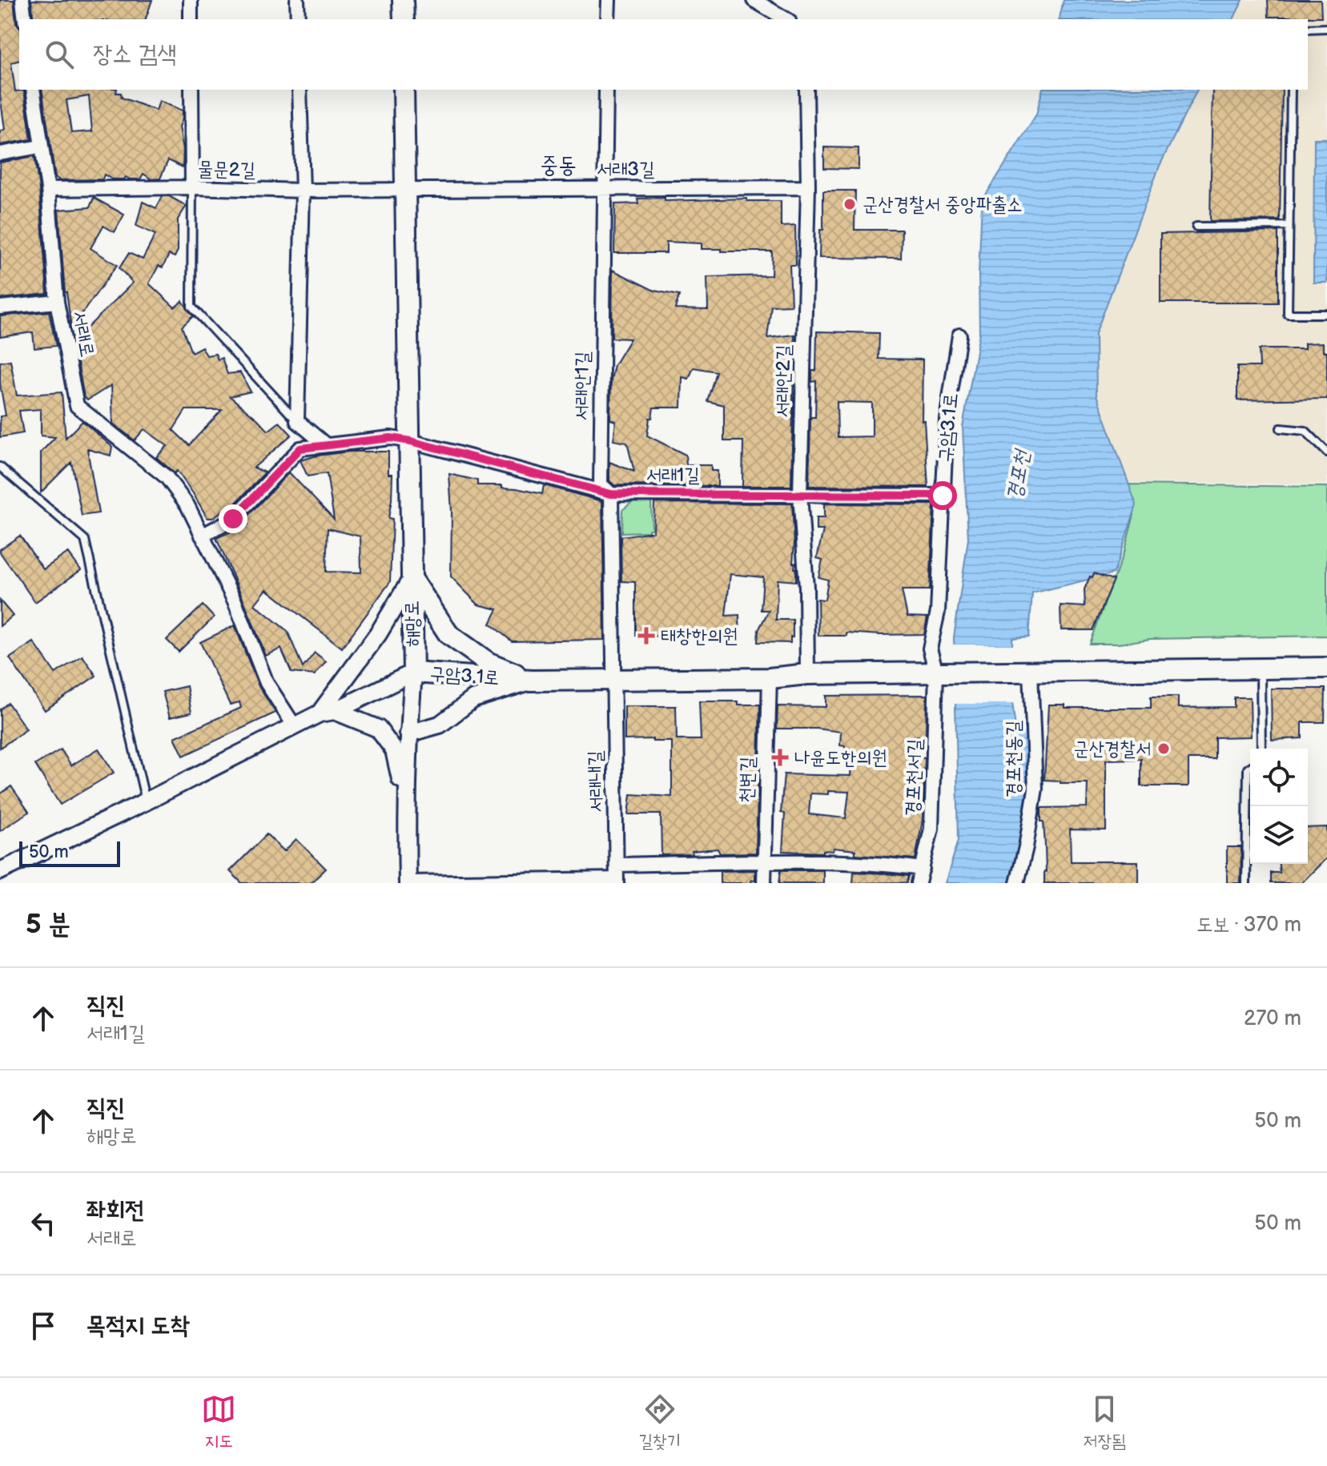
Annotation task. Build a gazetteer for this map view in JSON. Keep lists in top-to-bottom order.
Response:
{
  "streets": {
    "main road": ["구암3.1로", "해망로"],
    "street": [
      "서래3길",
      "물문2길",
      "서래로",
      "서래안2길",
      "서래안1길",
      "서래1길",
      "경포천동길",
      "경포천서길",
      "천변길",
      "서래내길"
    ]
  },
  "crossings": [
    ["서래3길", "물문2길"],
    ["서래3길", "서래안2길"],
    ["서래3길", "서래안1길"],
    ["서래3길", "해망로"],
    ["물문2길", "서래로"],
    ["물문2길", "해망로"],
    ["서래로", "구암3.1로"],
    ["서래안2길", "구암3.1로"],
    ["서래안2길", "서래1길"],
    ["서래안1길", "구암3.1로"],
    ["서래안1길", "서래1길"],
    ["서래안1길", "서래내길"],
    ["구암3.1로", "서래1길"],
    ["구암3.1로", "해망로"],
    ["구암3.1로", "경포천서길"],
    ["구암3.1로", "천변길"],
    ["구암3.1로", "서래내길"],
    ["서래1길", "해망로"]
  ],
  "districts": ["중동"],
  "water": ["경포천"],
  "places": {
    "other": ["군산경찰서 중앙파출소", "군산경찰서"],
    "health": ["태창한의원", "나윤도한의원"]
  },
  "scale_bar": "50 m",
  "page": {
    "search": "장소 검색",
    "scale": "50 m",
    "heading": ["5 분", "도보 · 370 m"],
    "list": [
      ["직진", "서래1길", "270 m"],
      ["직진", "해망로", "50 m"],
      ["좌회전", "서래로", "50 m"],
      "목적지 도착"
    ],
    "nav": ["지도", "길찾기", "저장됨"]
  }
}
